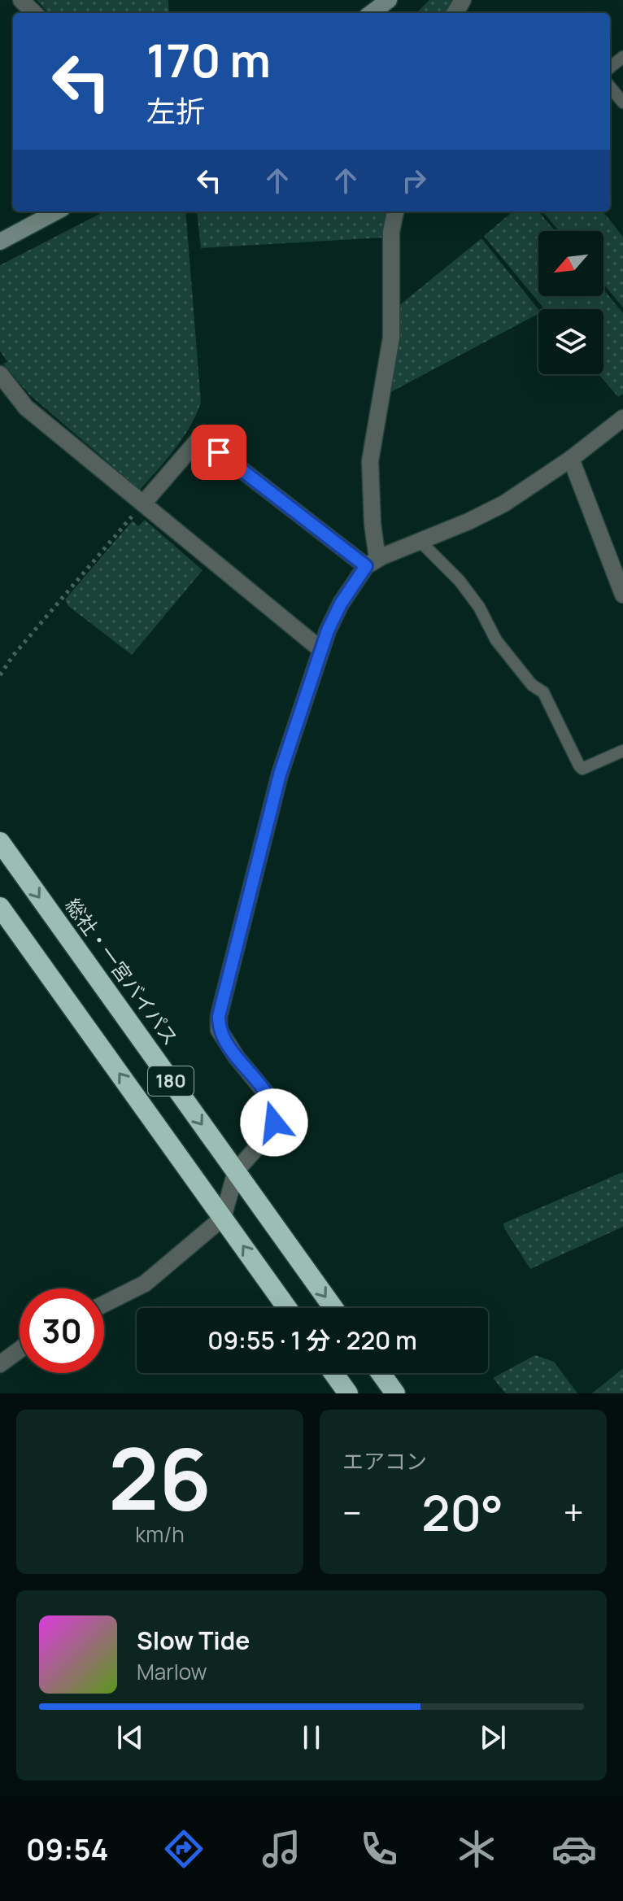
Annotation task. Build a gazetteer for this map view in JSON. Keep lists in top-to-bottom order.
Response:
{
  "streets": {
    "highway": ["総社・一宮バイパス", "180"]
  },
  "north": "bottom left",
  "page": {
    "turn": ["170 m", "左折"],
    "limit": "30",
    "trip": "09:55 · 1 分 · 220 m",
    "tile": [
      ["26", "km/h"],
      "エアコン"
    ],
    "heat": ["−", "20°", "+"],
    "song": ["Slow Tide", "Marlow"],
    "tabs": "09:54"
  }
}
